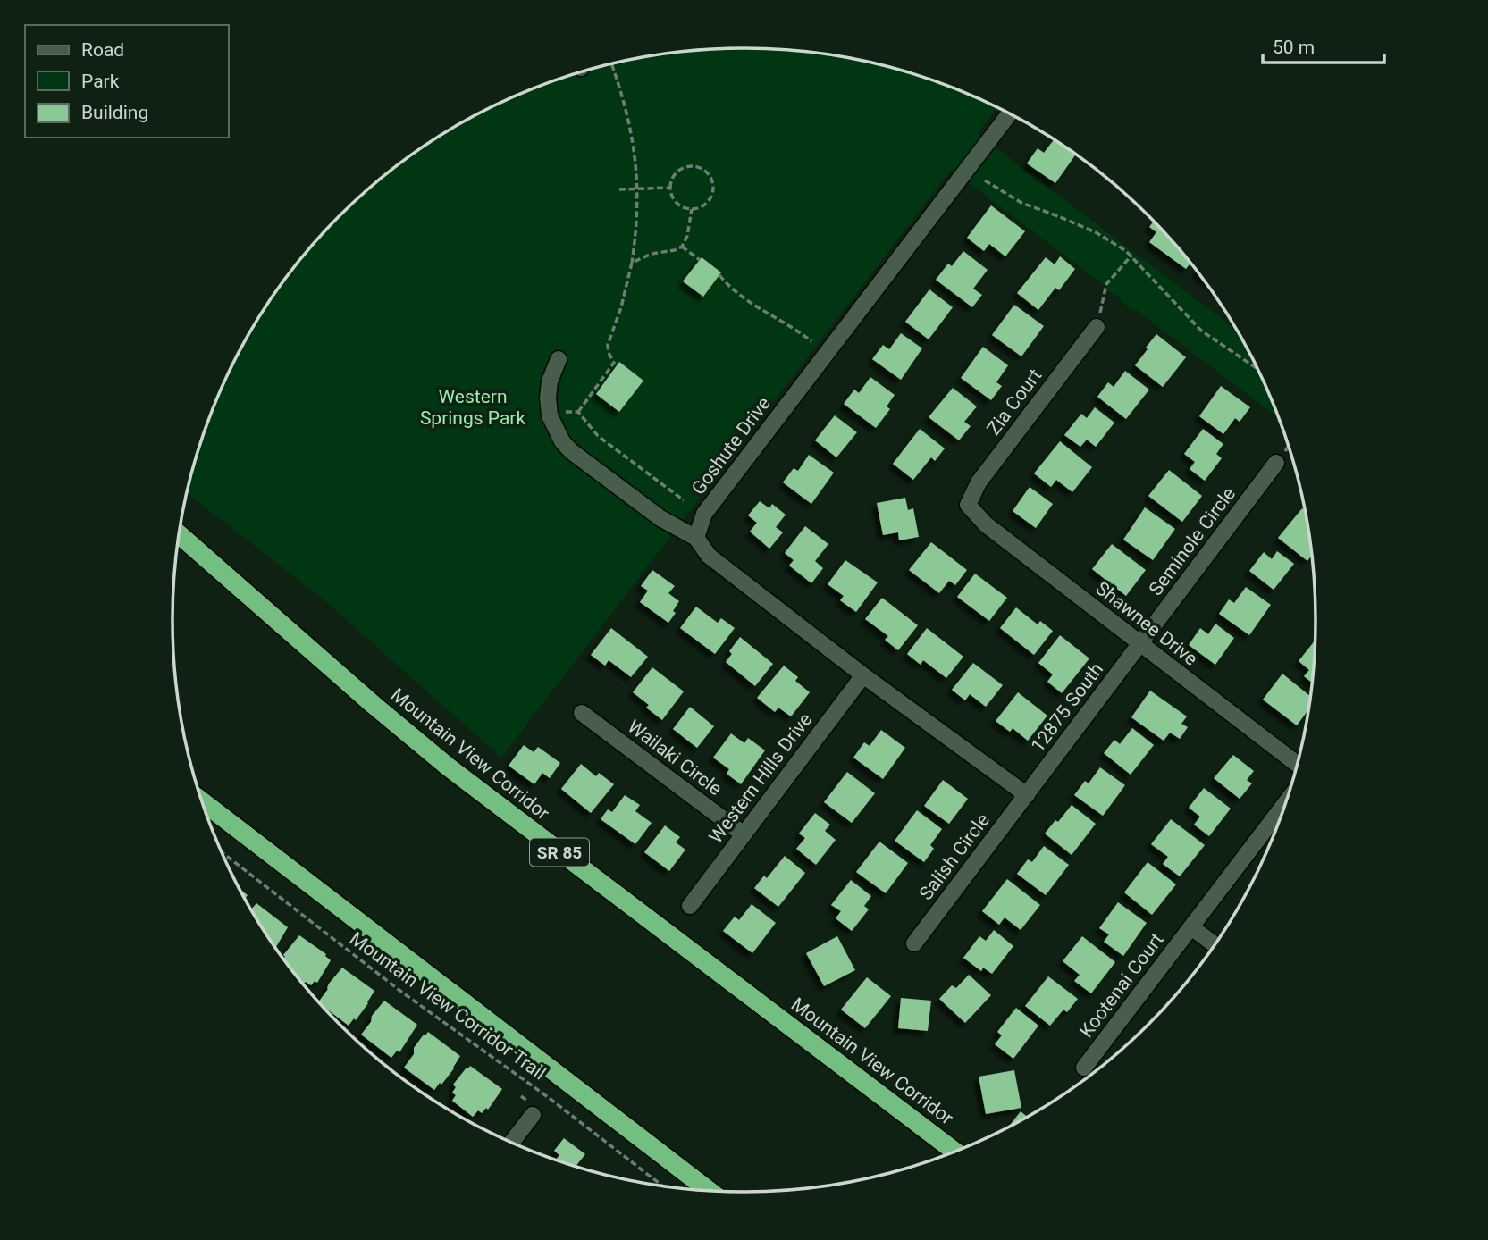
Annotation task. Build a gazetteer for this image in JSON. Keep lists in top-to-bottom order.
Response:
{
  "streets": {
    "highway": ["Mountain View Corridor", "SR 85"],
    "street": [
      "Zia Court",
      "Goshute Drive",
      "Seminole Circle",
      "Shawnee Drive",
      "12875 South",
      "Wailaki Circle",
      "Western Hills Drive",
      "Salish Circle",
      "Kootenai Court"
    ],
    "path": ["Mountain View Corridor Trail"]
  },
  "crossings": [
    ["Zia Court", "Shawnee Drive"],
    ["Seminole Circle", "Shawnee Drive"],
    ["Seminole Circle", "12875 South"],
    ["Shawnee Drive", "12875 South"],
    ["12875 South", "Salish Circle"],
    ["Wailaki Circle", "Western Hills Drive"]
  ],
  "parks": ["Western Springs Park"],
  "legend": ["Road", "Park", "Building"],
  "scale_bar": "50 m"
}
